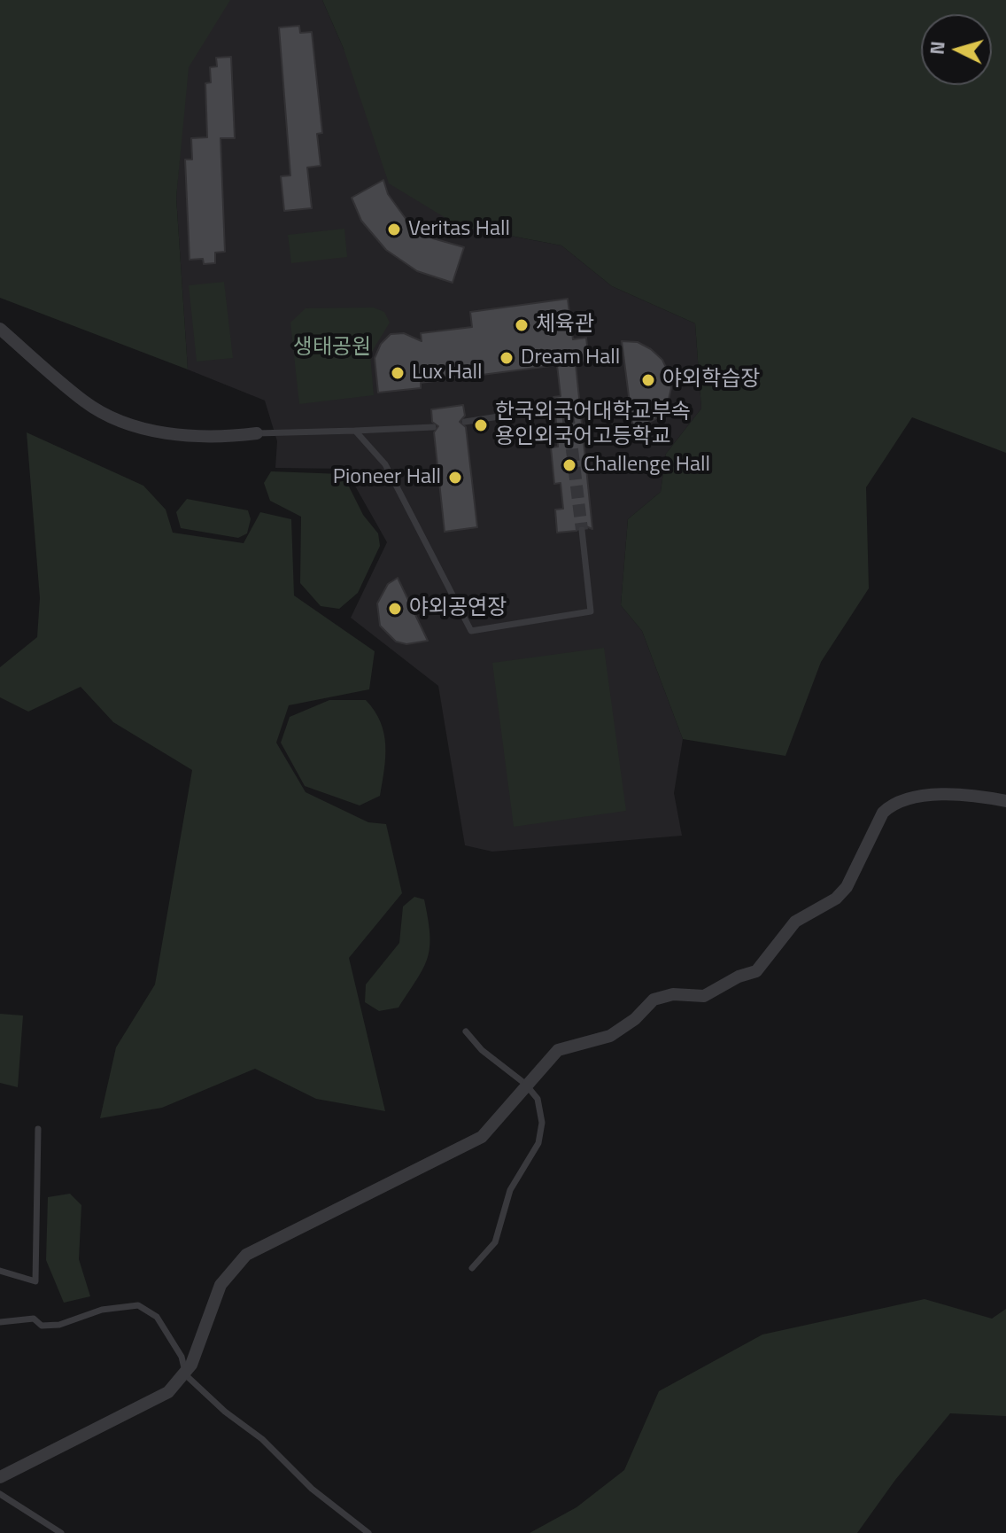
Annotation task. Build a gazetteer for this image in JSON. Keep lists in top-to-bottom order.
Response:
{
  "parks": ["생태공원"],
  "places": [
    "Veritas Hall",
    "체육관",
    "Dream Hall",
    "Lux Hall",
    "야외학습장",
    "한국외국어대학교부속 용인외국어고등학교",
    "Challenge Hall",
    "Pioneer Hall",
    "야외공연장"
  ],
  "north": "left"
}
